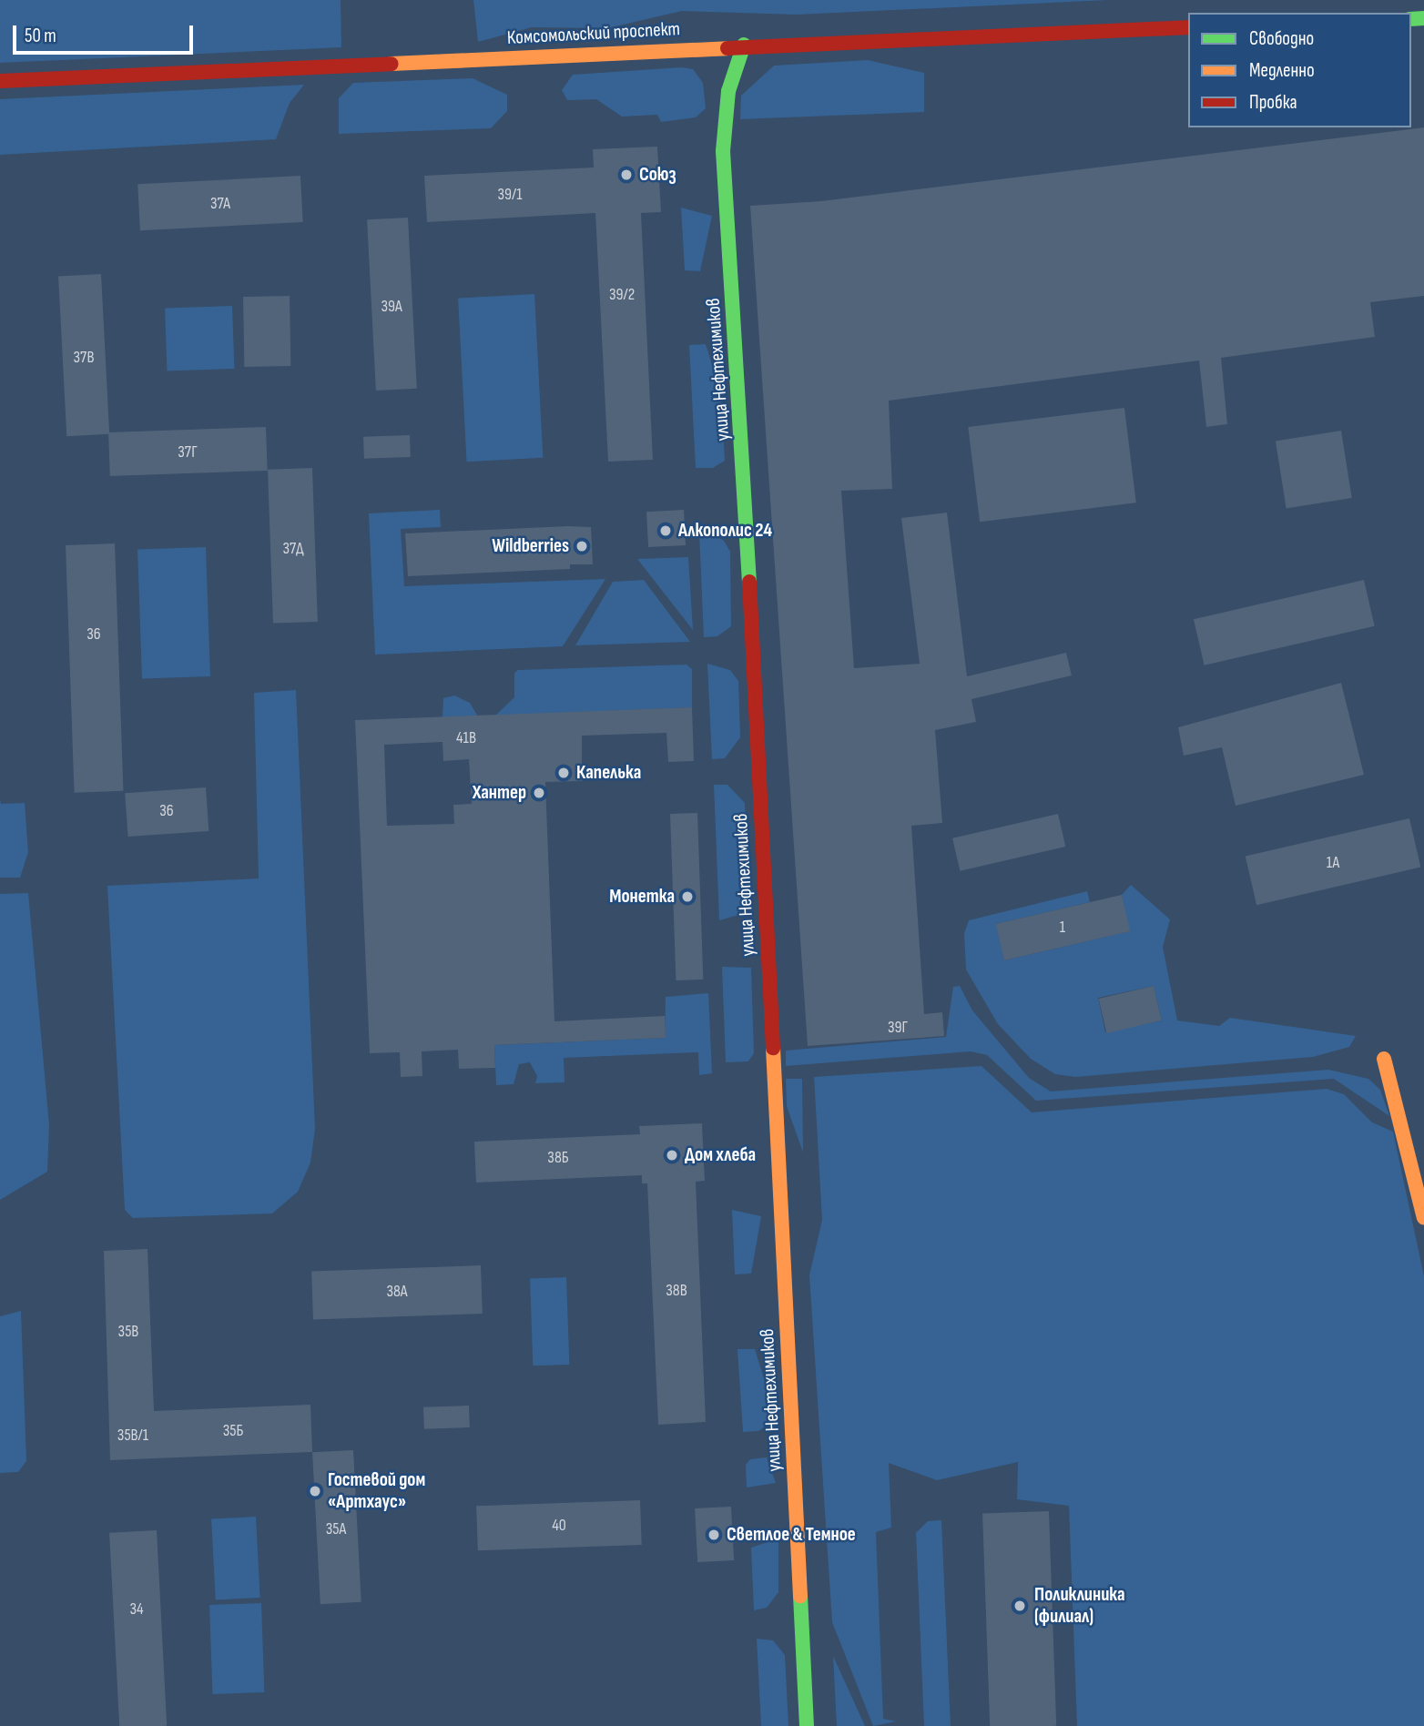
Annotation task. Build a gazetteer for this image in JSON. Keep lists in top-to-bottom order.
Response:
{
  "streets": {
    "street": ["Комсомольский проспект", "улица Нефтехимиков"]
  },
  "crossings": [
    ["Комсомольский проспект", "улица Нефтехимиков"]
  ],
  "places": [
    "Союз",
    "Алкополис 24",
    "Wildberries",
    "Капелька",
    "Хантер",
    "Монетка",
    "Дом хлеба",
    "Гостевой дом «Артхаус»",
    "Светлое & Темное",
    "Поликлиника (филиал)"
  ],
  "house_numbers": [
    "39/1",
    "37А",
    "39/2",
    "39А",
    "37В",
    "37Г",
    "37Д",
    "36",
    "41В",
    "36",
    "1А",
    "1",
    "39Г",
    "38Б",
    "38В",
    "38А",
    "35В",
    "35Б",
    "35В/1",
    "40",
    "35А",
    "34"
  ],
  "legend": ["Свободно", "Медленно", "Пробка"],
  "scale_bar": "50 m"
}
